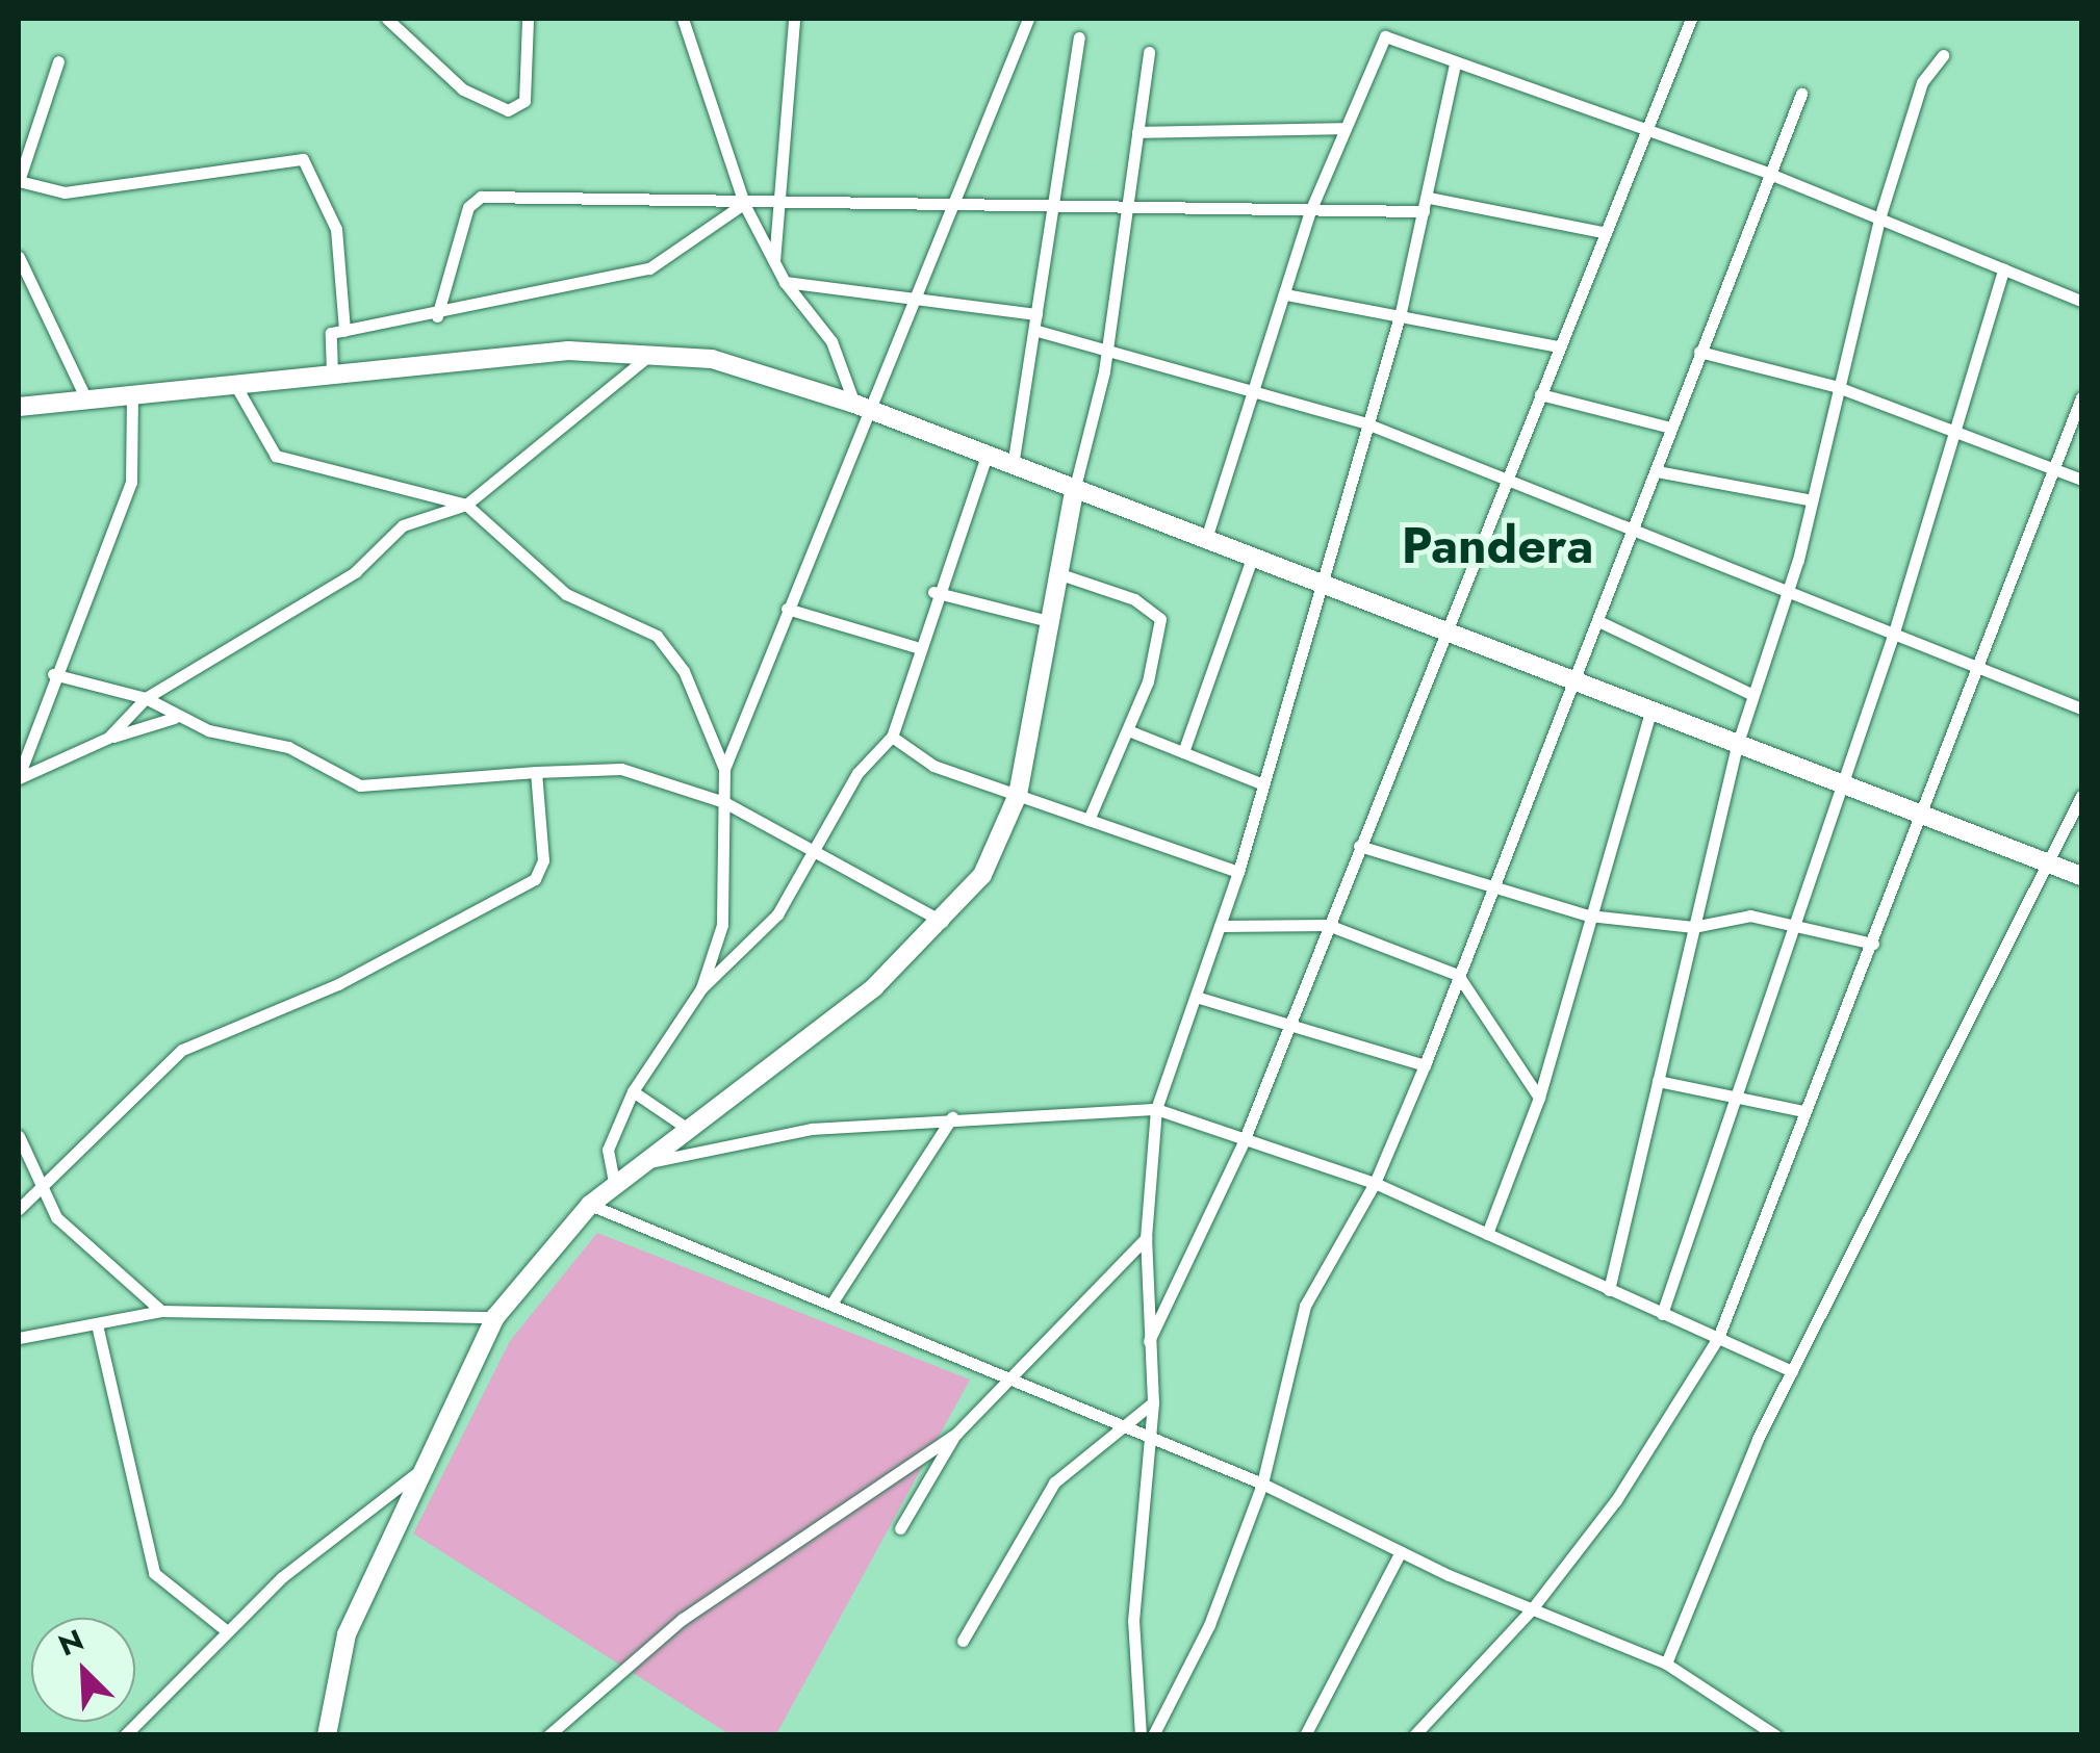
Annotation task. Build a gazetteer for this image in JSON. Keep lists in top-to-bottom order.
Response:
{
  "districts": ["Pandera"],
  "north": "top left"
}
